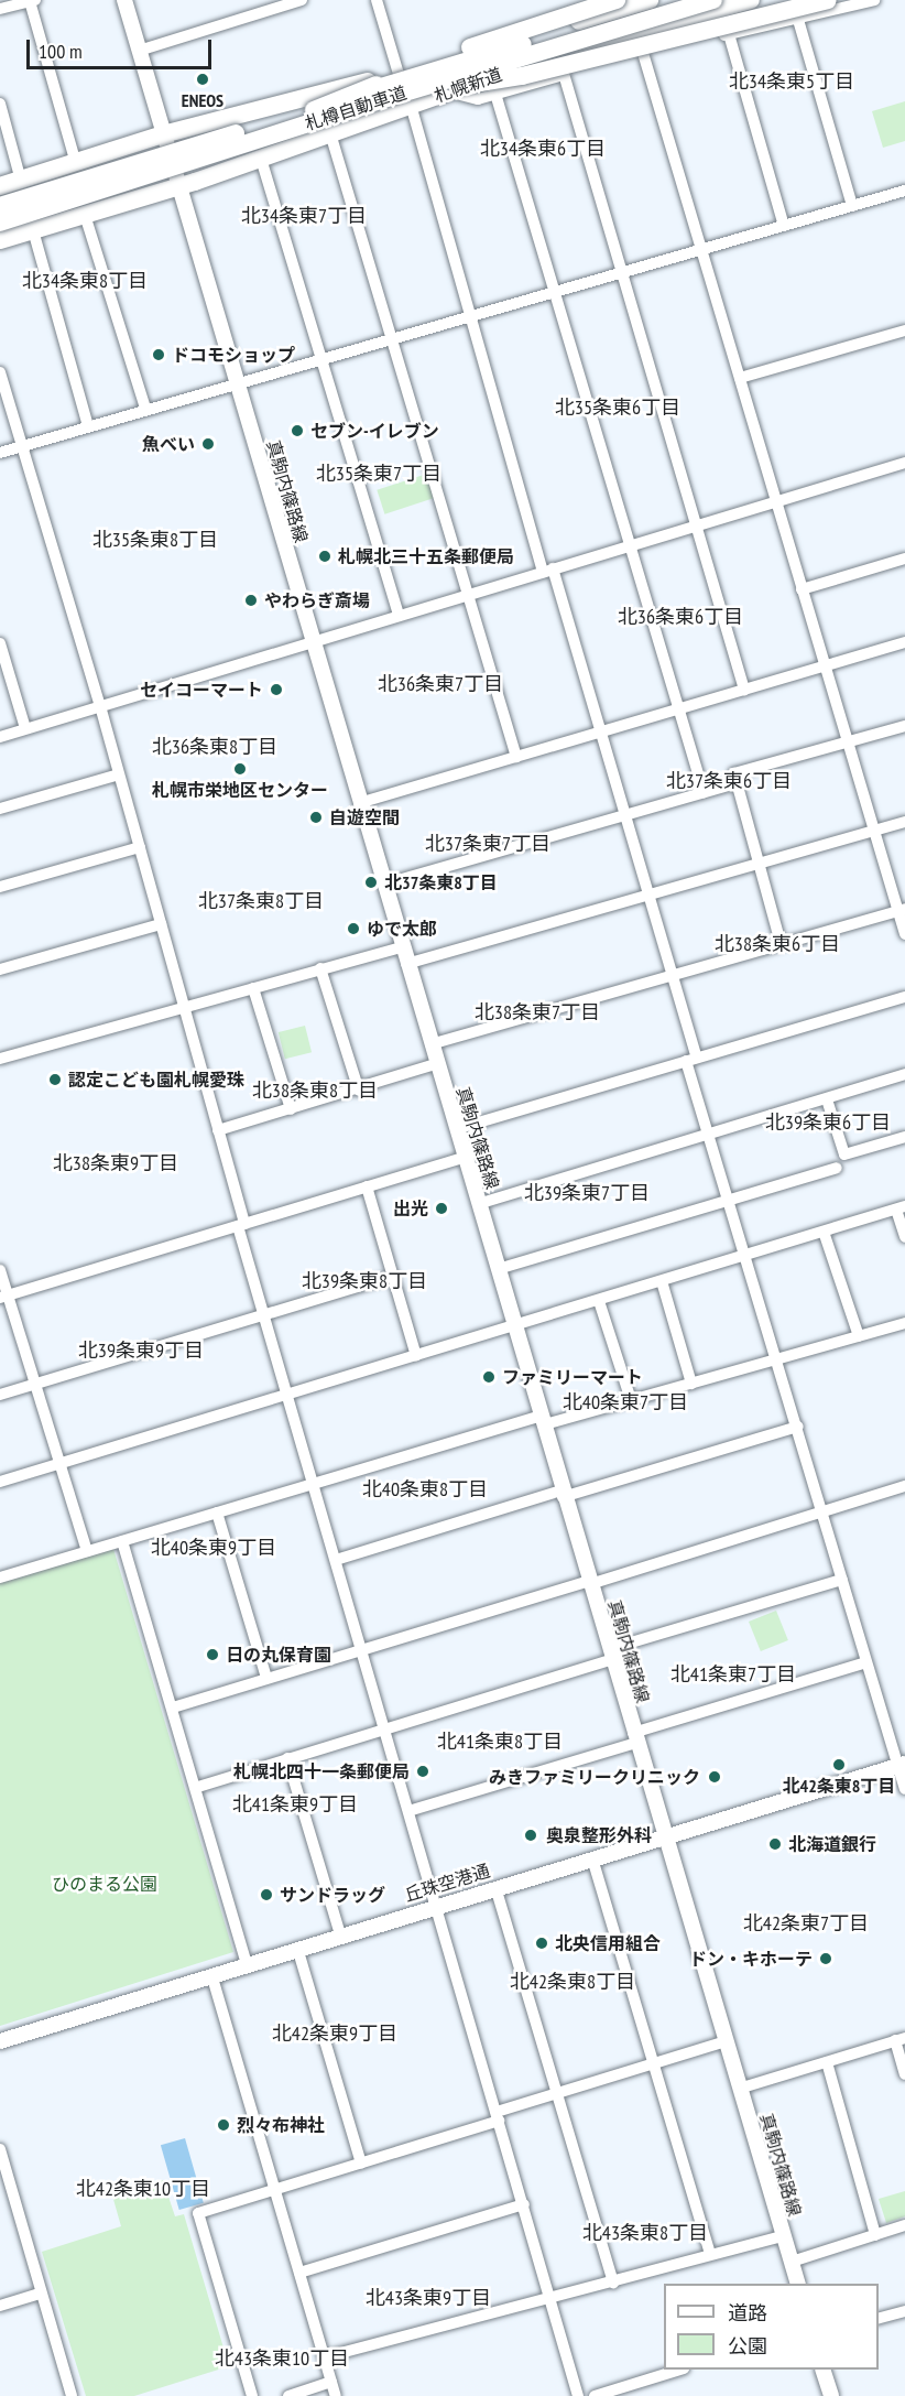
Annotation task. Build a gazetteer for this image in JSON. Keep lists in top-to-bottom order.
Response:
{
  "streets": {
    "highway": ["札幌新道", "札樽自動車道"],
    "main road": ["真駒内篠路線", "丘珠空港通"]
  },
  "crossings": [
    ["札幌新道", "真駒内篠路線"],
    ["真駒内篠路線", "丘珠空港通"]
  ],
  "districts": [
    "北34条東5丁目",
    "北34条東6丁目",
    "北34条東7丁目",
    "北34条東8丁目",
    "北35条東6丁目",
    "北35条東7丁目",
    "北35条東8丁目",
    "北36条東6丁目",
    "北36条東7丁目",
    "北36条東8丁目",
    "北37条東6丁目",
    "北37条東7丁目",
    "北37条東8丁目",
    "北38条東6丁目",
    "北38条東7丁目",
    "北38条東8丁目",
    "北39条東6丁目",
    "北38条東9丁目",
    "北39条東7丁目",
    "北39条東8丁目",
    "北39条東9丁目",
    "北40条東7丁目",
    "北40条東8丁目",
    "北40条東9丁目",
    "北41条東7丁目",
    "北41条東8丁目",
    "北41条東9丁目",
    "北42条東7丁目",
    "北42条東8丁目",
    "北42条東9丁目",
    "北42条東10丁目",
    "北43条東8丁目",
    "北43条東9丁目",
    "北43条東10丁目"
  ],
  "parks": ["ひのまる公園"],
  "places": [
    "ENEOS",
    "ドコモショップ",
    "セブン-イレブン",
    "魚べい",
    "札幌北三十五条郵便局",
    "やわらぎ斎場",
    "セイコーマート",
    "札幌市栄地区センター",
    "自遊空間",
    "北37条東8丁目",
    "ゆで太郎",
    "認定こども園札幌愛珠",
    "出光",
    "ファミリーマート",
    "日の丸保育園",
    "北42条東8丁目",
    "札幌北四十一条郵便局",
    "みきファミリークリニック",
    "奥泉整形外科",
    "北海道銀行",
    "サンドラッグ",
    "北央信用組合",
    "ドン・キホーテ",
    "烈々布神社"
  ],
  "legend": ["道路", "公園"],
  "scale_bar": "100 m"
}
